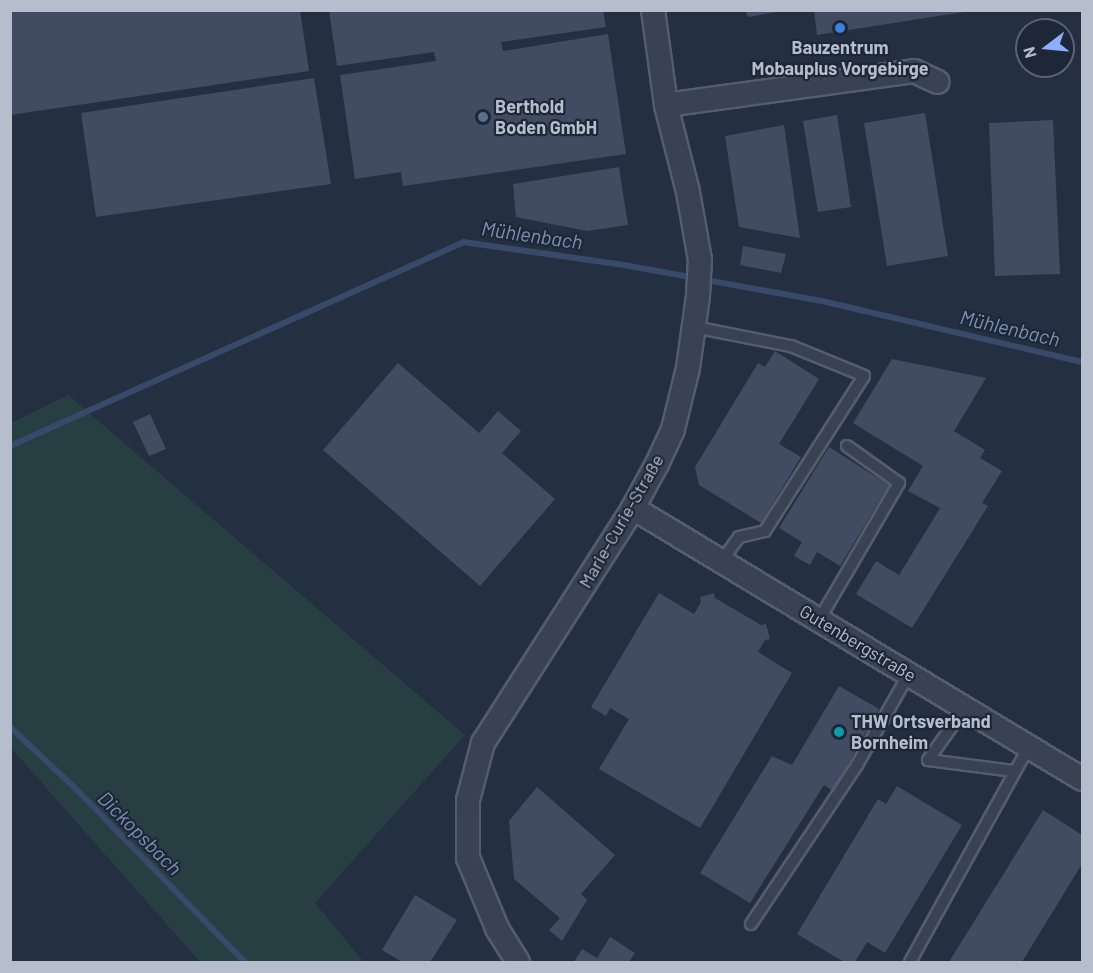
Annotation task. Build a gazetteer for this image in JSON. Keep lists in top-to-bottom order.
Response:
{
  "streets": {
    "street": ["Marie-Curie-Straße", "Gutenbergstraße"]
  },
  "crossings": [
    ["Marie-Curie-Straße", "Gutenbergstraße"]
  ],
  "water": ["Mühlenbach", "Dickopsbach"],
  "places": ["Bauzentrum Mobauplus Vorgebirge", "Berthold Boden GmbH", "THW Ortsverband Bornheim"],
  "north": "left"
}
